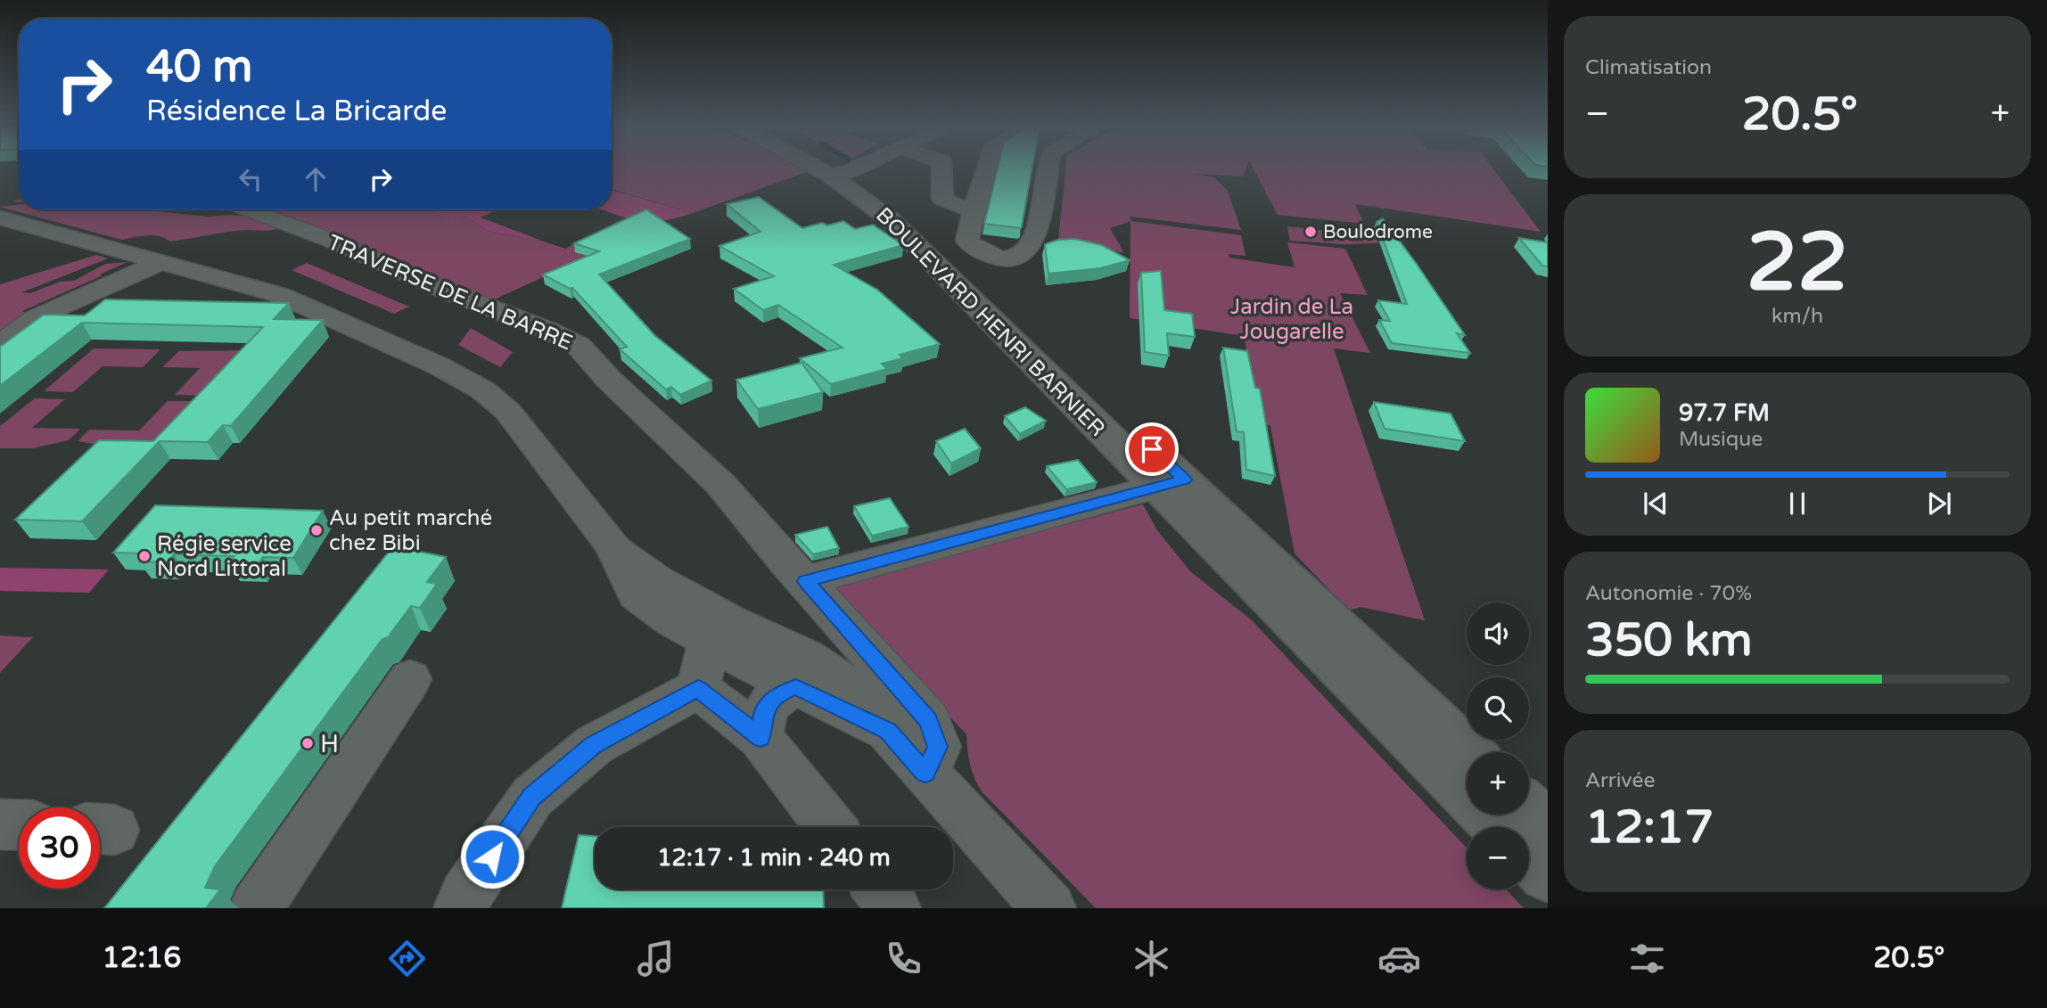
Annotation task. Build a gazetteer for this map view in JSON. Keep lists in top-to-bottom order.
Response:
{
  "streets": {
    "main road": ["BOULEVARD HENRI BARNIER"],
    "street": ["TRAVERSE DE LA BARRE"]
  },
  "parks": ["Jardin de La Jougarelle"],
  "places": [
    "Boulodrome",
    "Au petit marché chez Bibi",
    "Régie service Nord Littoral",
    "H"
  ],
  "page": {
    "tile": [
      "Climatisation",
      ["22", "km/h"],
      ["Autonomie · 70%", "350 km"],
      ["Arrivée", "12:17"]
    ],
    "turn": ["40 m", "Résidence La Bricarde"],
    "heat": ["−", "20.5°", "+"],
    "song": ["97.7 FM", "Musique"],
    "map_buttons": ["+", "−"],
    "limit": "30",
    "trip": "12:17 · 1 min · 240 m",
    "tabs": ["12:16", "20.5°"]
  }
}
